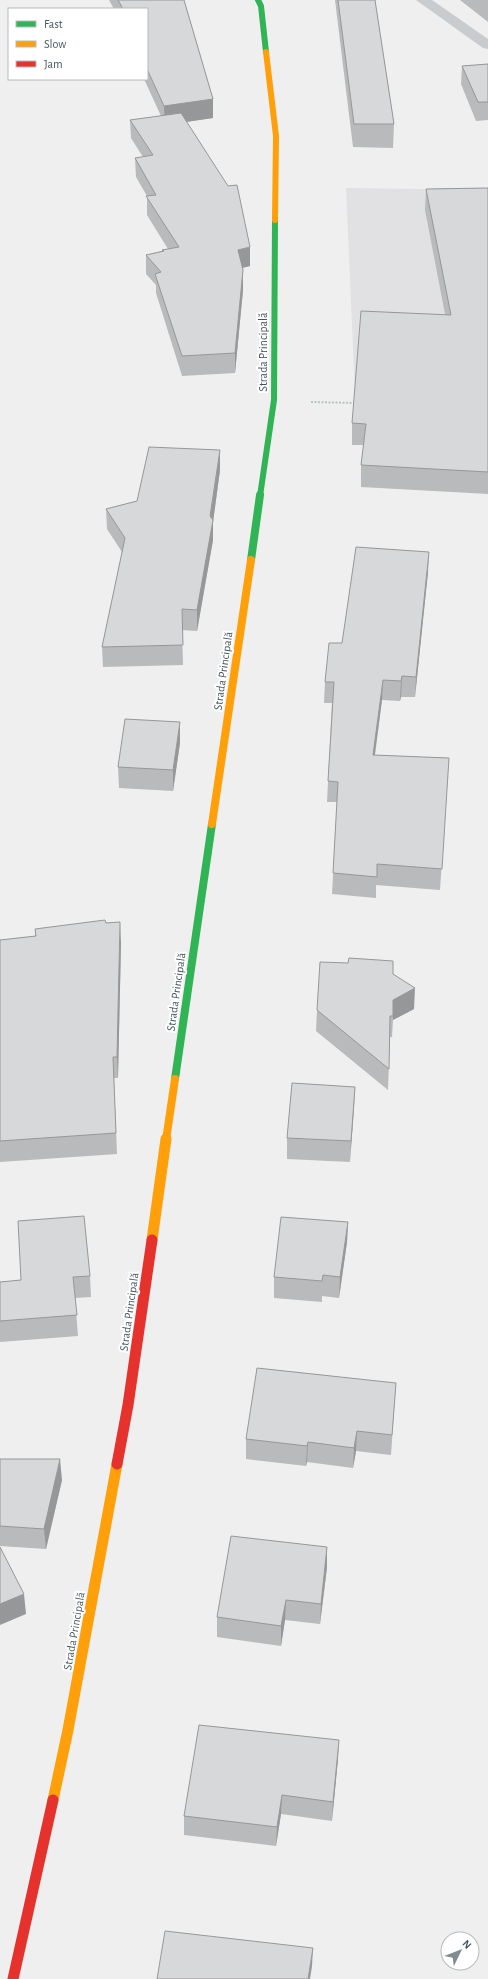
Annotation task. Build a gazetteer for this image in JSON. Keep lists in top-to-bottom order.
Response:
{
  "streets": {
    "main road": ["Strada Principală"]
  },
  "legend": ["Fast", "Slow", "Jam"],
  "north": "top right"
}
